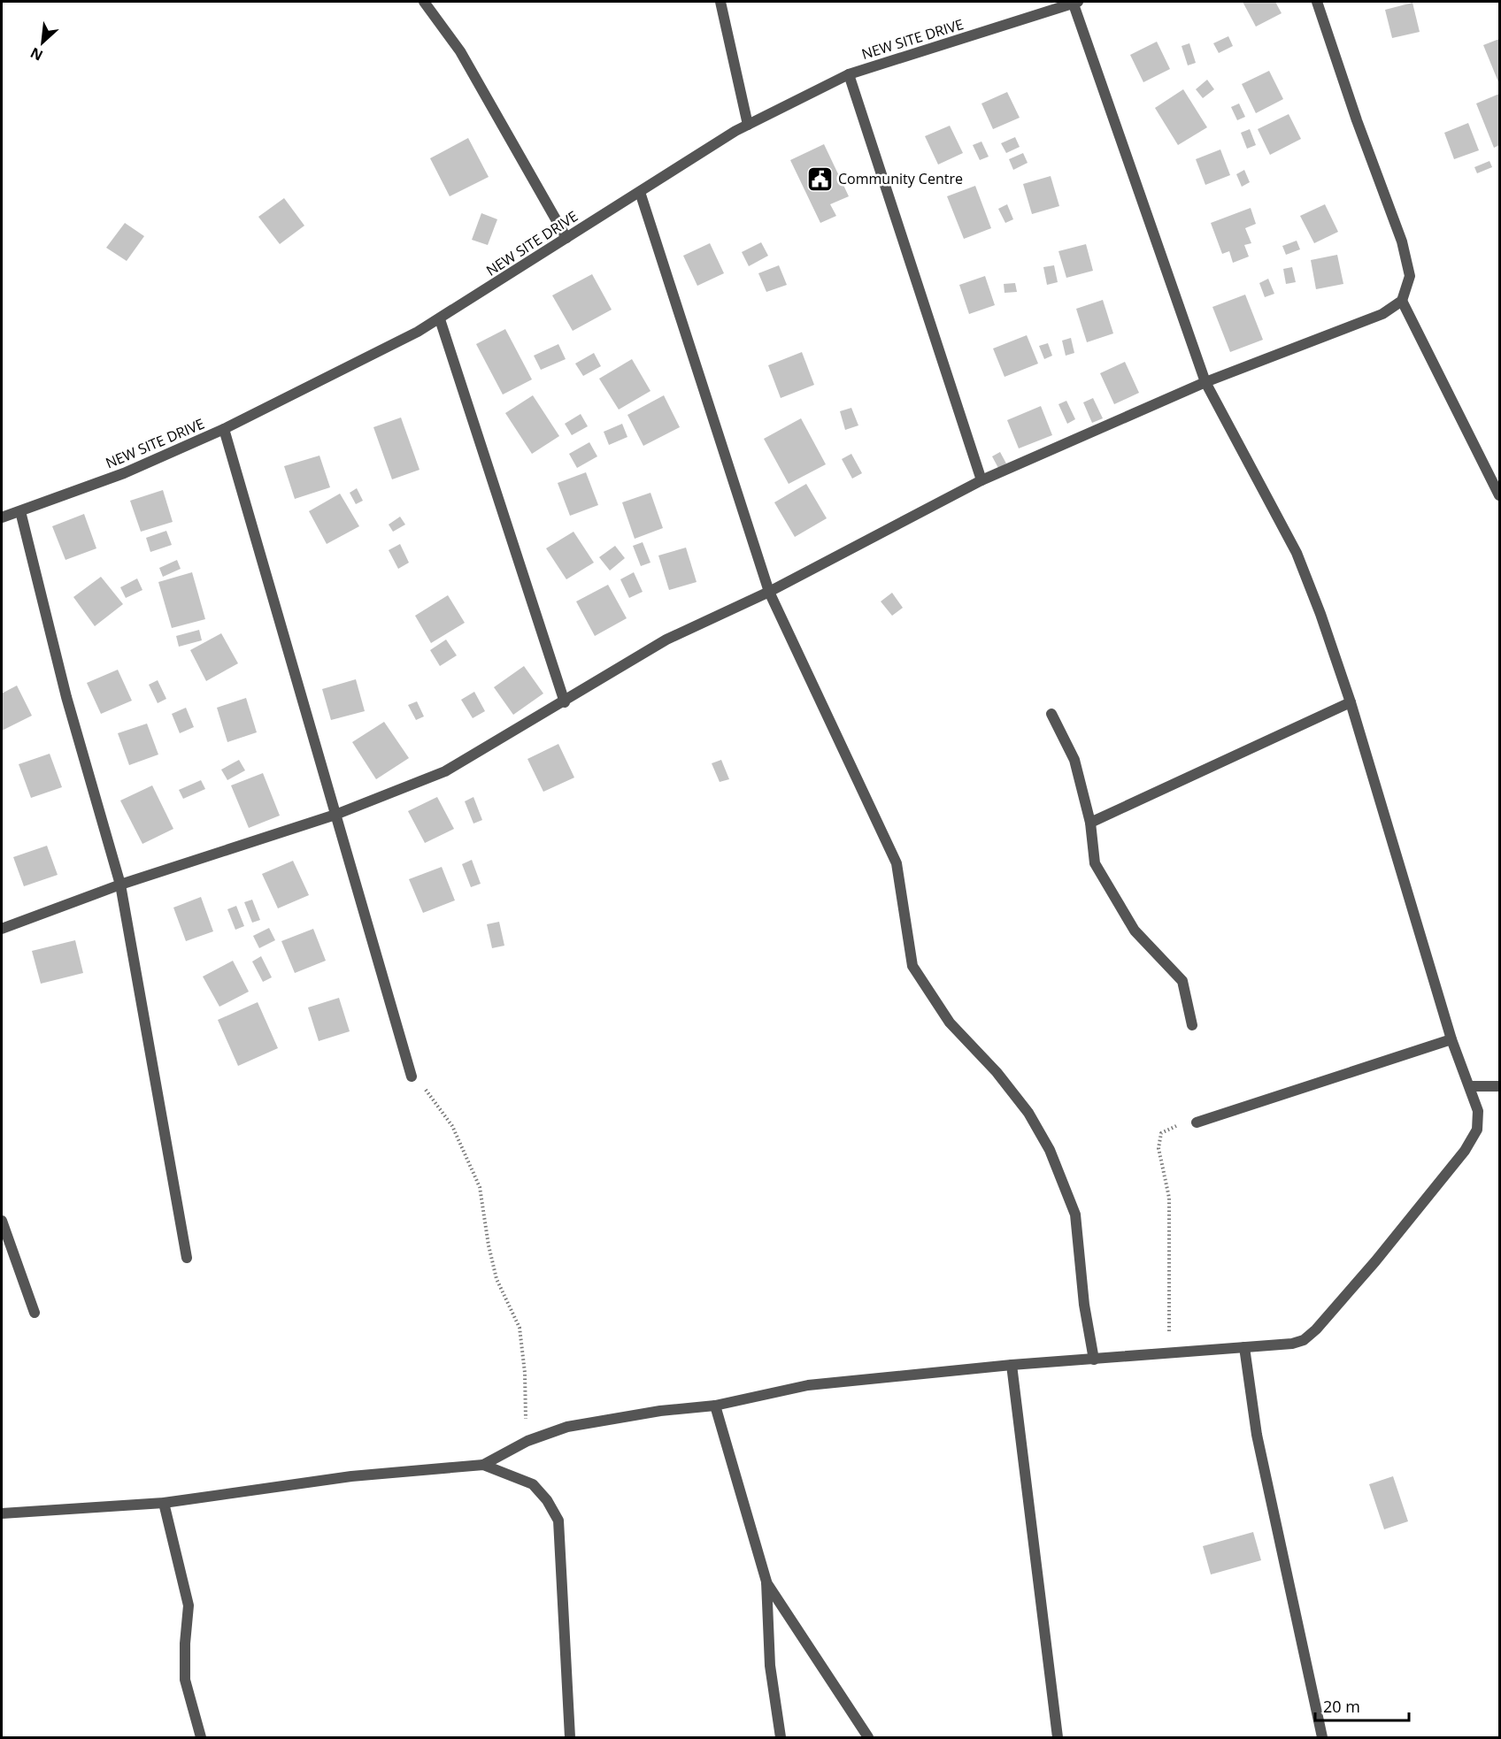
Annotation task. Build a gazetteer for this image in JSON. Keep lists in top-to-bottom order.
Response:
{
  "streets": {
    "street": ["NEW SITE DRIVE"]
  },
  "places": {
    "public building": ["Community Centre"]
  },
  "scale_bar": "20 m",
  "north": "bottom left"
}
